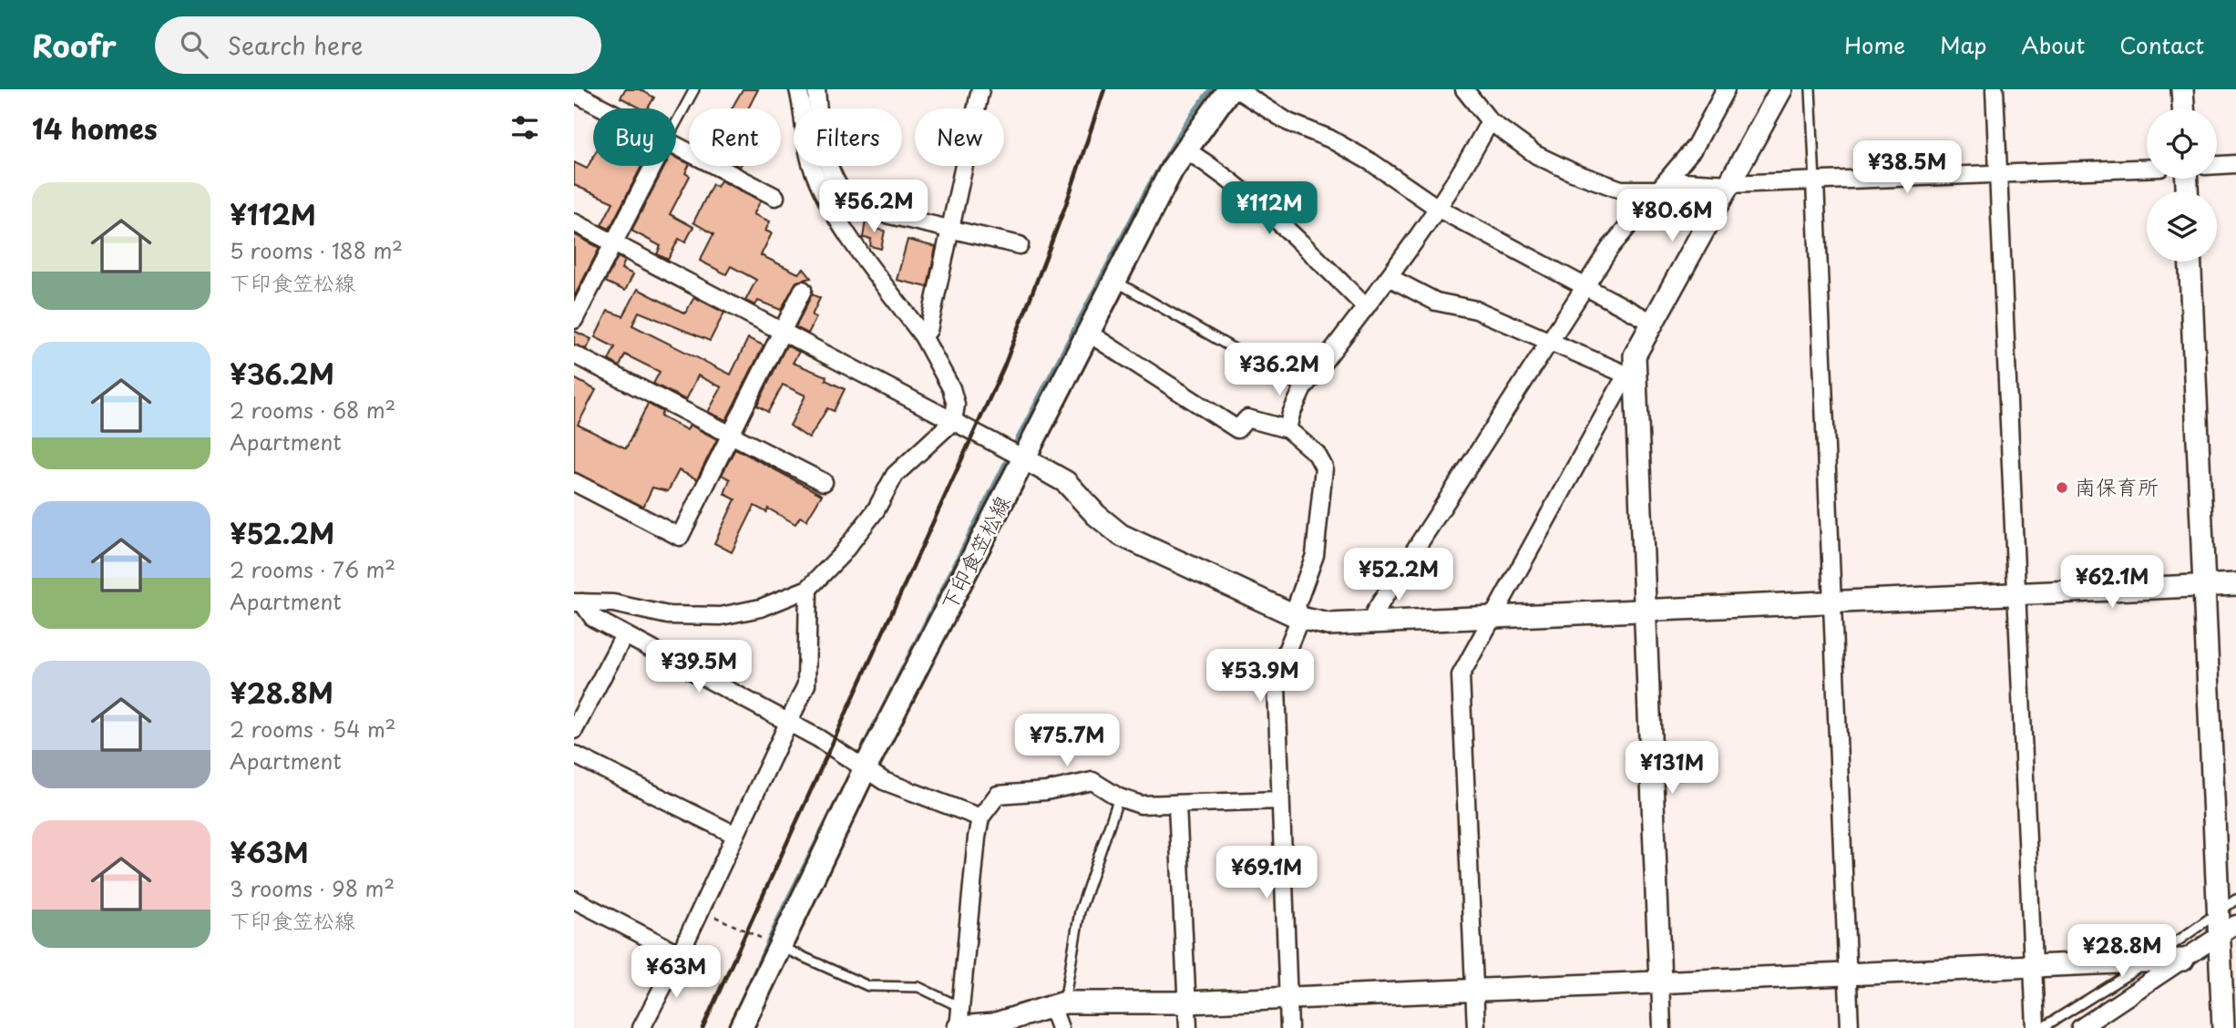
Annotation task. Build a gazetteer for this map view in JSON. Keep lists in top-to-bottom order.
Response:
{
  "streets": {
    "main road": ["下印食笠松線"]
  },
  "places": ["南保育所"],
  "page": {
    "header": "Roofr",
    "search": "Search here",
    "nav": [
      "Home",
      "Map",
      "About",
      "Contact"
    ],
    "heading": "14 homes",
    "chip": [
      "Buy",
      "Rent",
      "Filters",
      "New"
    ],
    "price": [
      "¥38.5M",
      "¥56.2M",
      "¥112M",
      "¥80.6M",
      "¥36.2M",
      "¥52.2M",
      "¥62.1M",
      "¥39.5M",
      "¥53.9M",
      "¥75.7M",
      "¥131M",
      "¥69.1M",
      "¥28.8M",
      "¥63M"
    ],
    "list": [
      {
        "name": "¥112M",
        "note": "5 rooms · 188 m² · 下印食笠松線"
      },
      {
        "name": "¥36.2M",
        "note": "2 rooms · 68 m² · Apartment"
      },
      {
        "name": "¥52.2M",
        "note": "2 rooms · 76 m² · Apartment"
      },
      {
        "name": "¥28.8M",
        "note": "2 rooms · 54 m² · Apartment"
      },
      {
        "name": "¥63M",
        "note": "3 rooms · 98 m² · 下印食笠松線"
      }
    ]
  }
}
